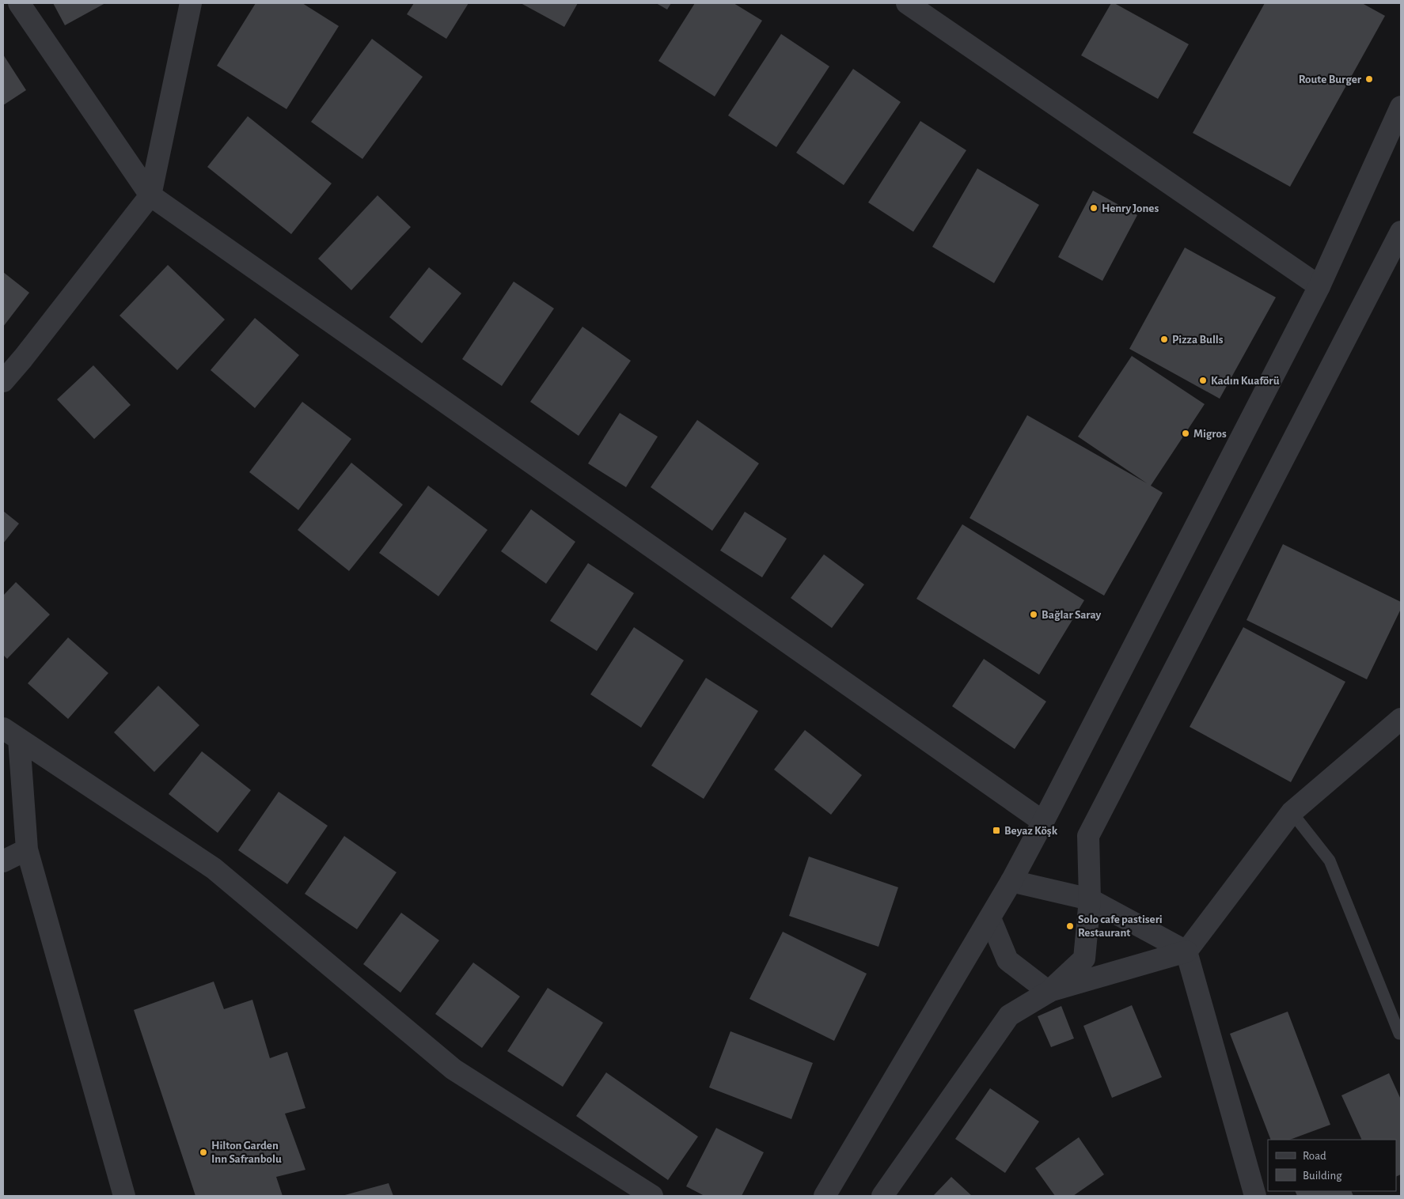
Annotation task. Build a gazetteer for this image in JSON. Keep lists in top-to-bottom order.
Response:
{
  "places": {
    "other": [
      "Route Burger",
      "Henry Jones",
      "Pizza Bulls",
      "Kadın Kuaförü",
      "Migros",
      "Bağlar Saray",
      "Solo cafe pastiseri Restaurant",
      "Hilton Garden Inn Safranbolu"
    ],
    "transit": ["Beyaz Köşk"]
  },
  "legend": ["Road", "Building"]
}
